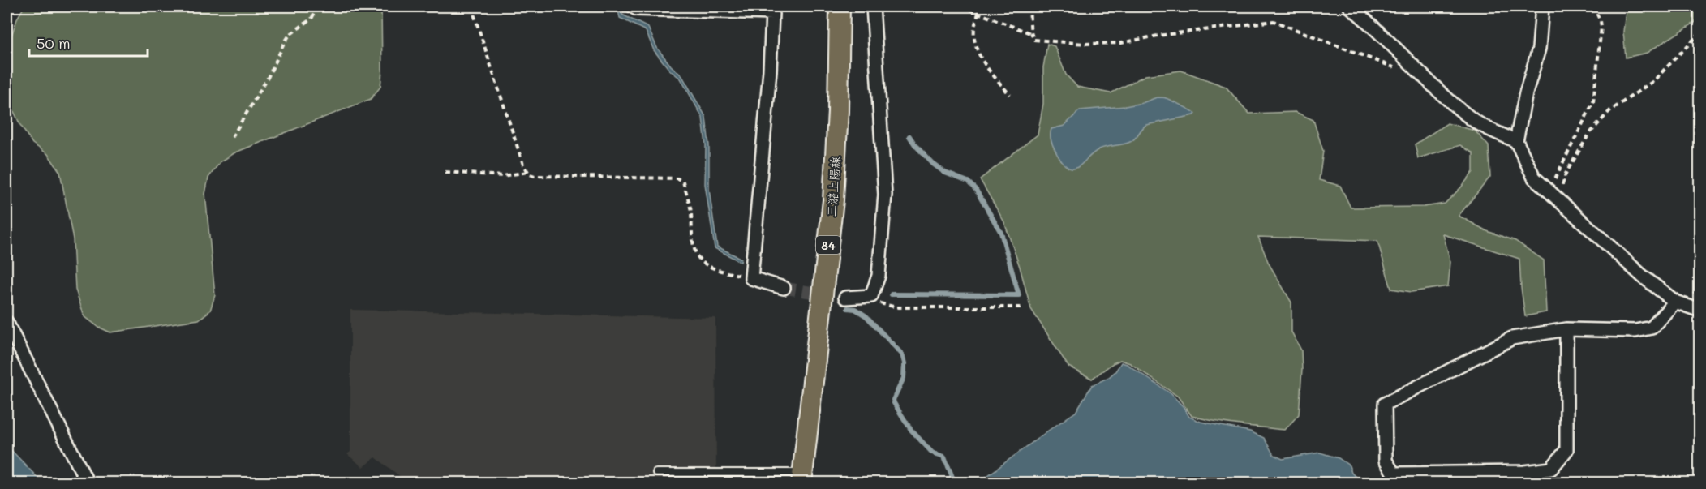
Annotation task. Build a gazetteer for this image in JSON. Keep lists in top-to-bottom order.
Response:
{
  "streets": {
    "main road": ["三潴上陽線", "84"]
  },
  "scale_bar": "50 m"
}
